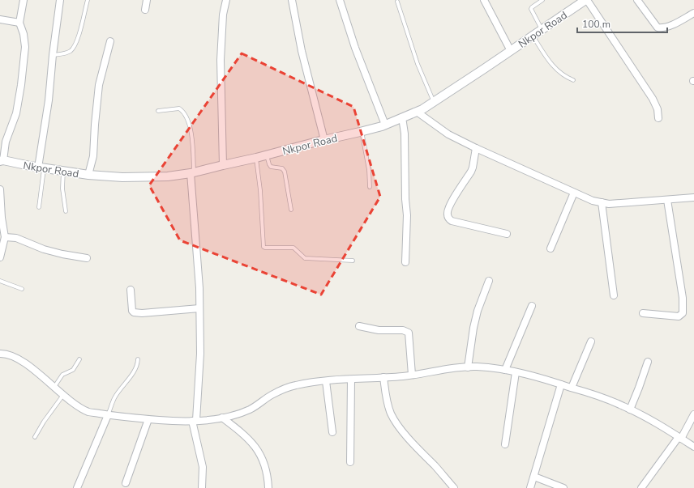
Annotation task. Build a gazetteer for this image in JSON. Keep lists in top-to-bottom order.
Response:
{
  "streets": {
    "street": ["Nkpor Road"]
  },
  "scale_bar": "100 m"
}
